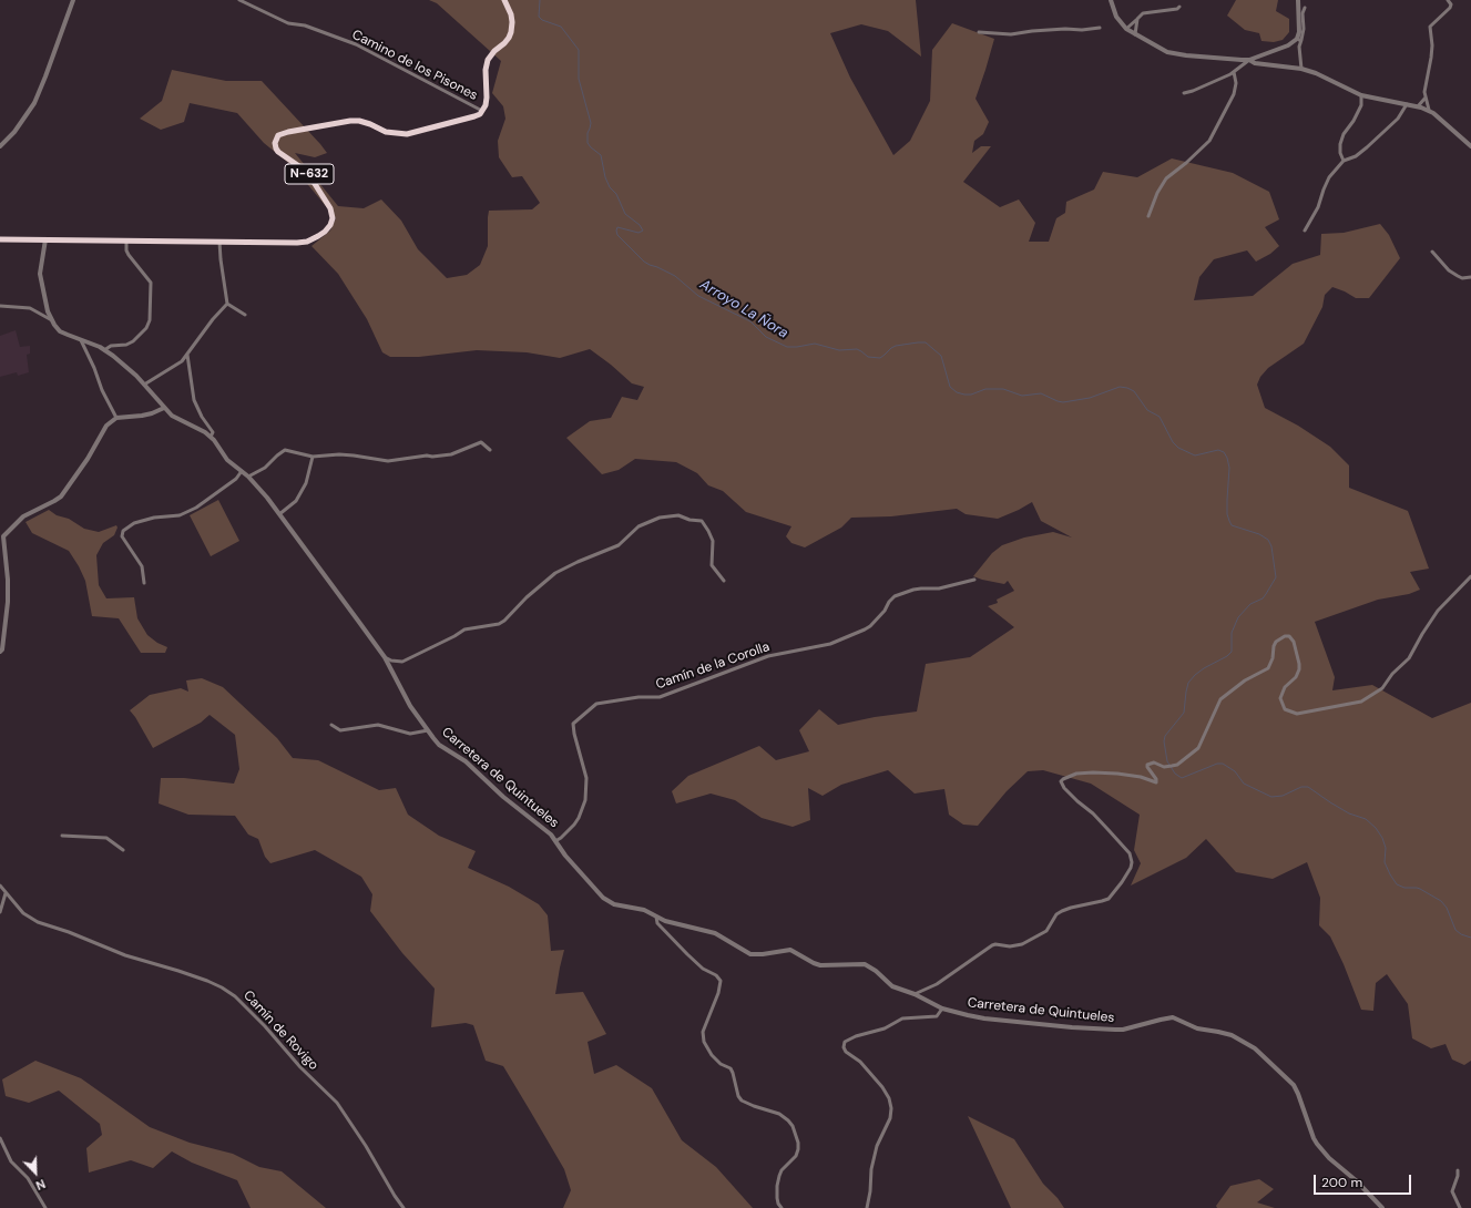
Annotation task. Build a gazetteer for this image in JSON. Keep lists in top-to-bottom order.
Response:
{
  "streets": {
    "highway": ["N-632"],
    "street": [
      "Camino de los Pisones",
      "Camín de la Corolla",
      "Carretera de Quintueles",
      "Camín de Rovigo"
    ]
  },
  "crossings": [
    ["Camino de los Pisones", "N-632"],
    ["N-632", "Carretera de Quintueles"],
    ["Camín de la Corolla", "Carretera de Quintueles"]
  ],
  "water": ["Arroyo La Ñora"],
  "scale_bar": "200 m",
  "north": "bottom right"
}
